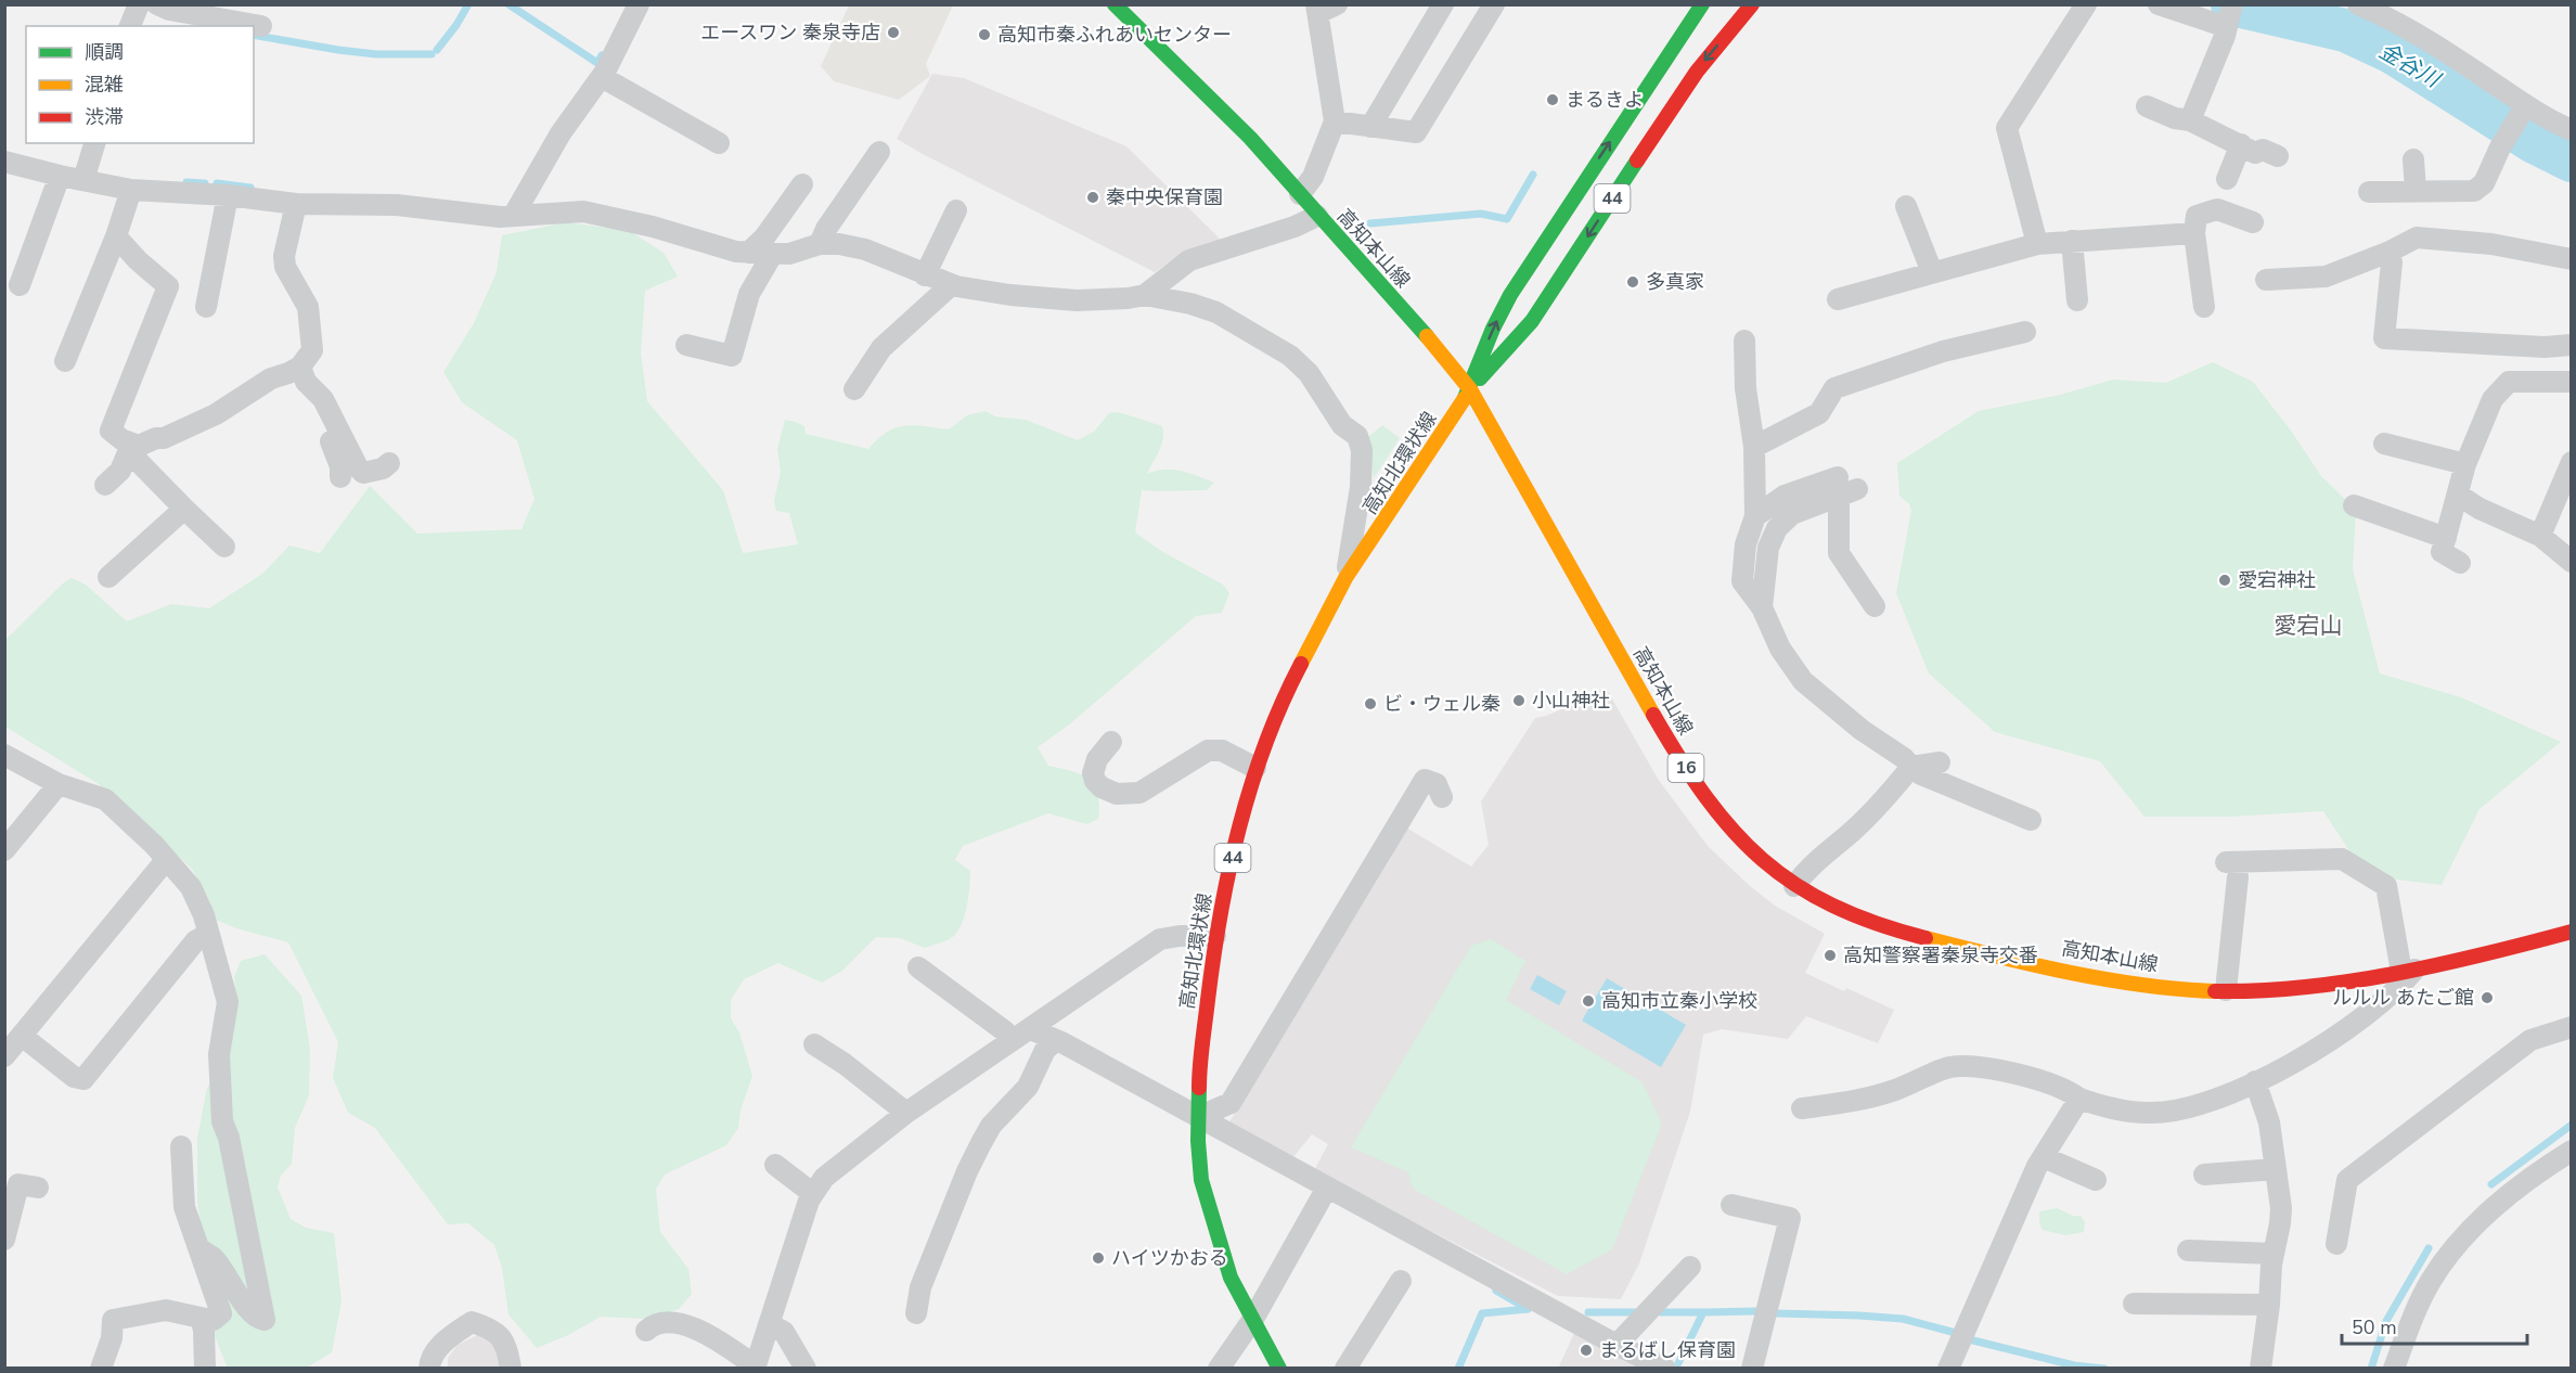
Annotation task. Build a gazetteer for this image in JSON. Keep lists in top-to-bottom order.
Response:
{
  "streets": {
    "main road": [
      "44",
      "高知本山線",
      "高知北環状線",
      "16"
    ]
  },
  "crossings": [
    ["高知本山線", "高知北環状線"]
  ],
  "districts": ["愛宕山"],
  "water": ["金谷川"],
  "places": [
    "エースワン 秦泉寺店",
    "高知市秦ふれあいセンター",
    "まるきよ",
    "秦中央保育園",
    "多真家",
    "愛宕神社",
    "小山神社",
    "ビ・ウェル秦",
    "高知警察署秦泉寺交番",
    "ルルル あたご館",
    "高知市立秦小学校",
    "ハイツかおる",
    "まるばし保育園"
  ],
  "legend": ["順調", "混雑", "渋滞"],
  "scale_bar": "50 m"
}
